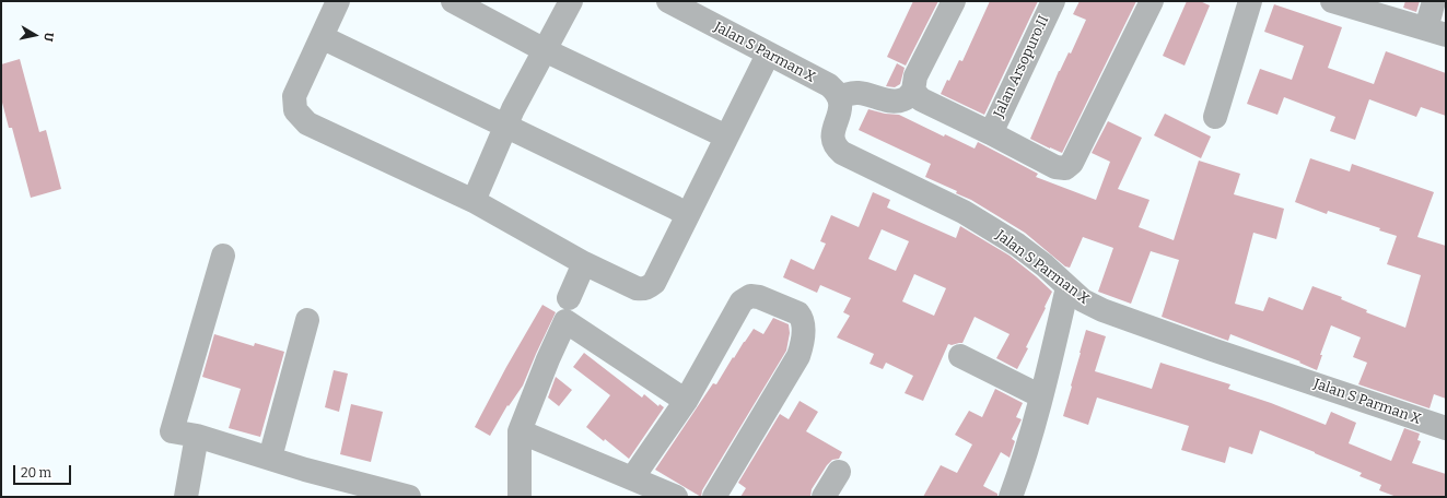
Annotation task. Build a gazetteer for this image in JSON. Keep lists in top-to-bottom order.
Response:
{
  "streets": {
    "street": ["Jalan S Parman X", "Jalan Arsopuro.II"]
  },
  "scale_bar": "20 m",
  "north": "right"
}
